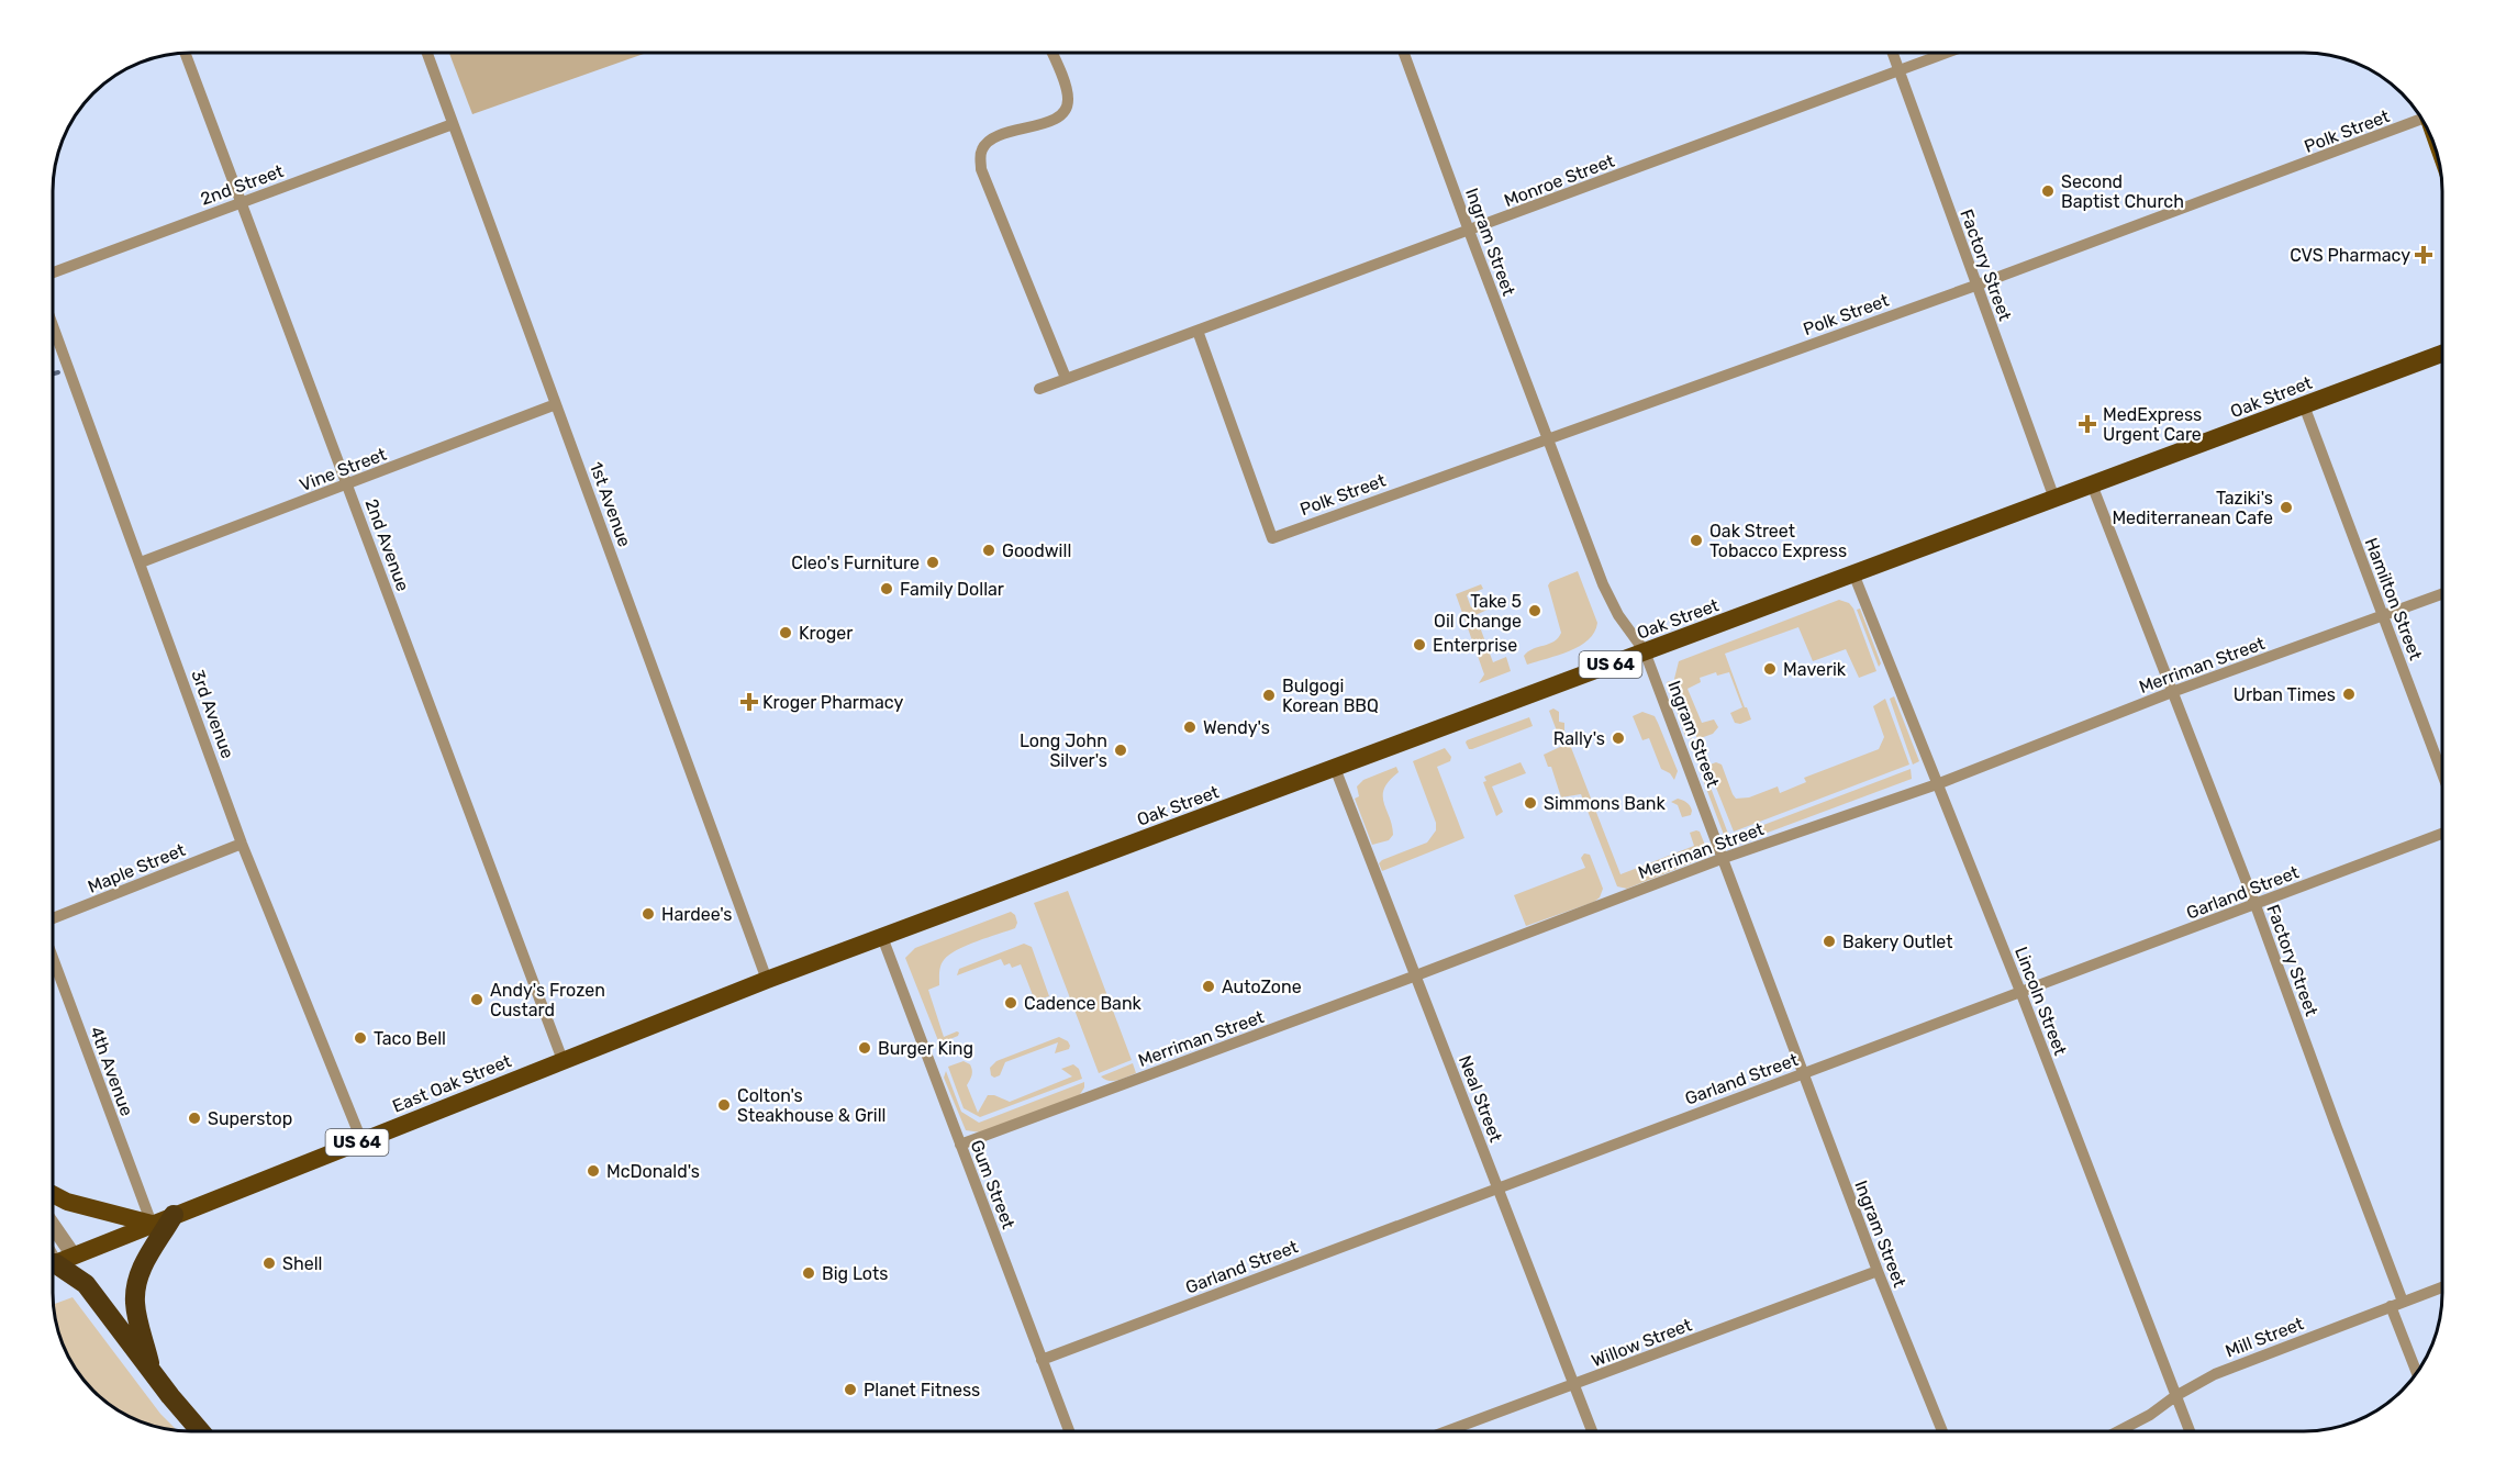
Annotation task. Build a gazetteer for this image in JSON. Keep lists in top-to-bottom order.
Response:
{
  "streets": {
    "highway": ["Oak Street", "US 64", "East Oak Street"],
    "street": [
      "Polk Street",
      "Monroe Street",
      "2nd Street",
      "Ingram Street",
      "Factory Street",
      "Vine Street",
      "1st Avenue",
      "2nd Avenue",
      "Hamilton Street",
      "Merriman Street",
      "3rd Avenue",
      "Maple Street",
      "Garland Street",
      "Lincoln Street",
      "4th Avenue",
      "Neal Street",
      "Gum Street",
      "Mill Street",
      "Willow Street"
    ]
  },
  "crossings": [
    ["Polk Street", "Monroe Street"],
    ["Polk Street", "Ingram Street"],
    ["Polk Street", "Factory Street"],
    ["Monroe Street", "Ingram Street"],
    ["Monroe Street", "Factory Street"],
    ["2nd Street", "1st Avenue"],
    ["2nd Street", "2nd Avenue"],
    ["Ingram Street", "Oak Street"],
    ["Ingram Street", "Merriman Street"],
    ["Ingram Street", "Garland Street"],
    ["Ingram Street", "Willow Street"],
    ["Factory Street", "Oak Street"],
    ["Factory Street", "Merriman Street"],
    ["Factory Street", "Garland Street"],
    ["Factory Street", "Mill Street"],
    ["Oak Street", "1st Avenue"],
    ["Oak Street", "Hamilton Street"],
    ["Oak Street", "Lincoln Street"],
    ["Oak Street", "East Oak Street"],
    ["Oak Street", "Neal Street"],
    ["Oak Street", "Gum Street"],
    ["Vine Street", "1st Avenue"],
    ["Vine Street", "2nd Avenue"],
    ["Vine Street", "3rd Avenue"],
    ["1st Avenue", "East Oak Street"],
    ["2nd Avenue", "East Oak Street"],
    ["Hamilton Street", "Merriman Street"],
    ["Merriman Street", "Lincoln Street"],
    ["Merriman Street", "Neal Street"],
    ["Merriman Street", "Gum Street"],
    ["3rd Avenue", "Maple Street"],
    ["3rd Avenue", "East Oak Street"],
    ["Garland Street", "Lincoln Street"],
    ["Garland Street", "Neal Street"],
    ["Garland Street", "Gum Street"],
    ["Lincoln Street", "Mill Street"],
    ["4th Avenue", "East Oak Street"],
    ["Neal Street", "Willow Street"]
  ],
  "places": {
    "other": [
      "Second Baptist Church",
      "Taziki's Mediterranean Cafe",
      "Oak Street Tobacco Express",
      "Goodwill",
      "Cleo's Furniture",
      "Family Dollar",
      "Take 5 Oil Change",
      "Kroger",
      "Enterprise",
      "Maverik",
      "Urban Times",
      "Bulgogi Korean BBQ",
      "Wendy's",
      "Rally's",
      "Long John Silver's",
      "Simmons Bank",
      "Hardee's",
      "Bakery Outlet",
      "AutoZone",
      "Andy's Frozen Custard",
      "Cadence Bank",
      "Taco Bell",
      "Burger King",
      "Colton's Steakhouse & Grill",
      "Superstop",
      "McDonald's",
      "Shell",
      "Big Lots",
      "Planet Fitness"
    ],
    "health": ["CVS Pharmacy", "MedExpress Urgent Care", "Kroger Pharmacy"]
  }
}
